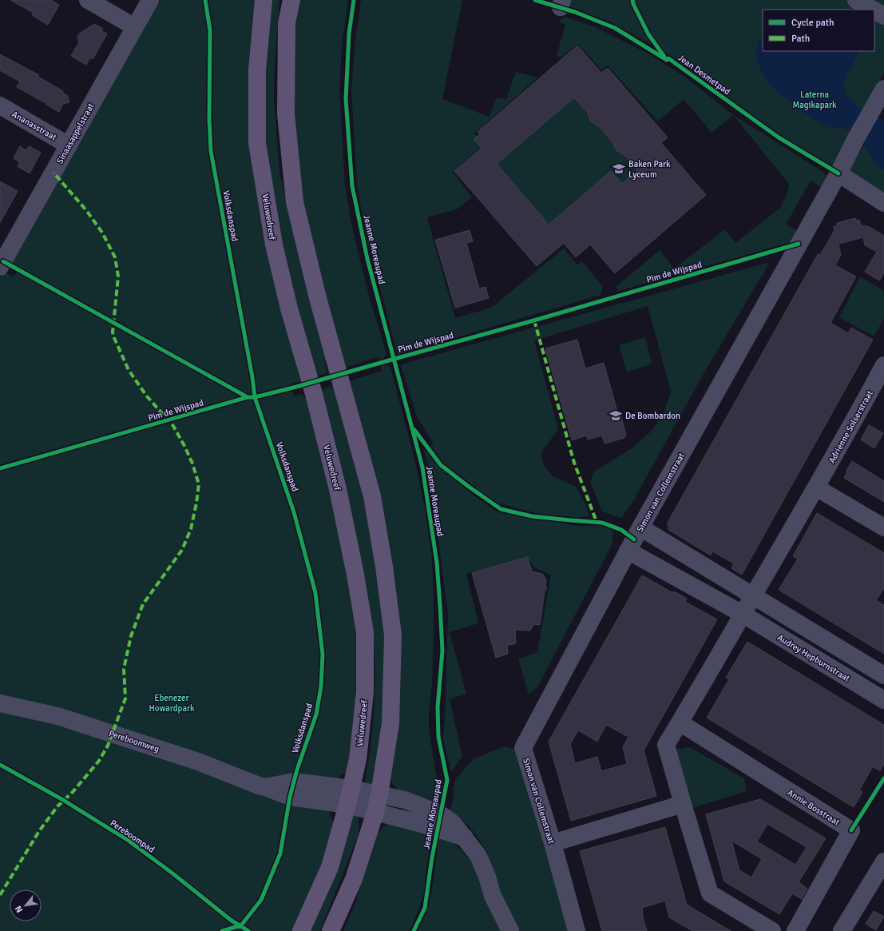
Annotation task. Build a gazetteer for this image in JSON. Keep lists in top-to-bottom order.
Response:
{
  "streets": {
    "main road": ["Veluwedreef"],
    "street": [
      "Ananasstraat",
      "Sinaasappelstraat",
      "Adrienne Solserstraat",
      "Simon van Collemstraat",
      "Audrey Hepburnstraat",
      "Pereboomweg",
      "Annie Bosstraat"
    ],
    "cycle path": [
      "Jean Desmetpad",
      "Volksdanspad",
      "Jeanne Moreaupad",
      "Pim de Wijspad",
      "Pereboompad"
    ]
  },
  "crossings": [
    ["Ananasstraat", "Sinaasappelstraat"],
    ["Veluwedreef", "Pereboomweg"],
    ["Simon van Collemstraat", "Audrey Hepburnstraat"]
  ],
  "parks": ["Laterna Magikapark", "Ebenezer Howardpark"],
  "places": {
    "school or university": ["Baken Park Lyceum", "De Bombardon"]
  },
  "legend": ["Cycle path", "Path"],
  "north": "bottom left"
}
